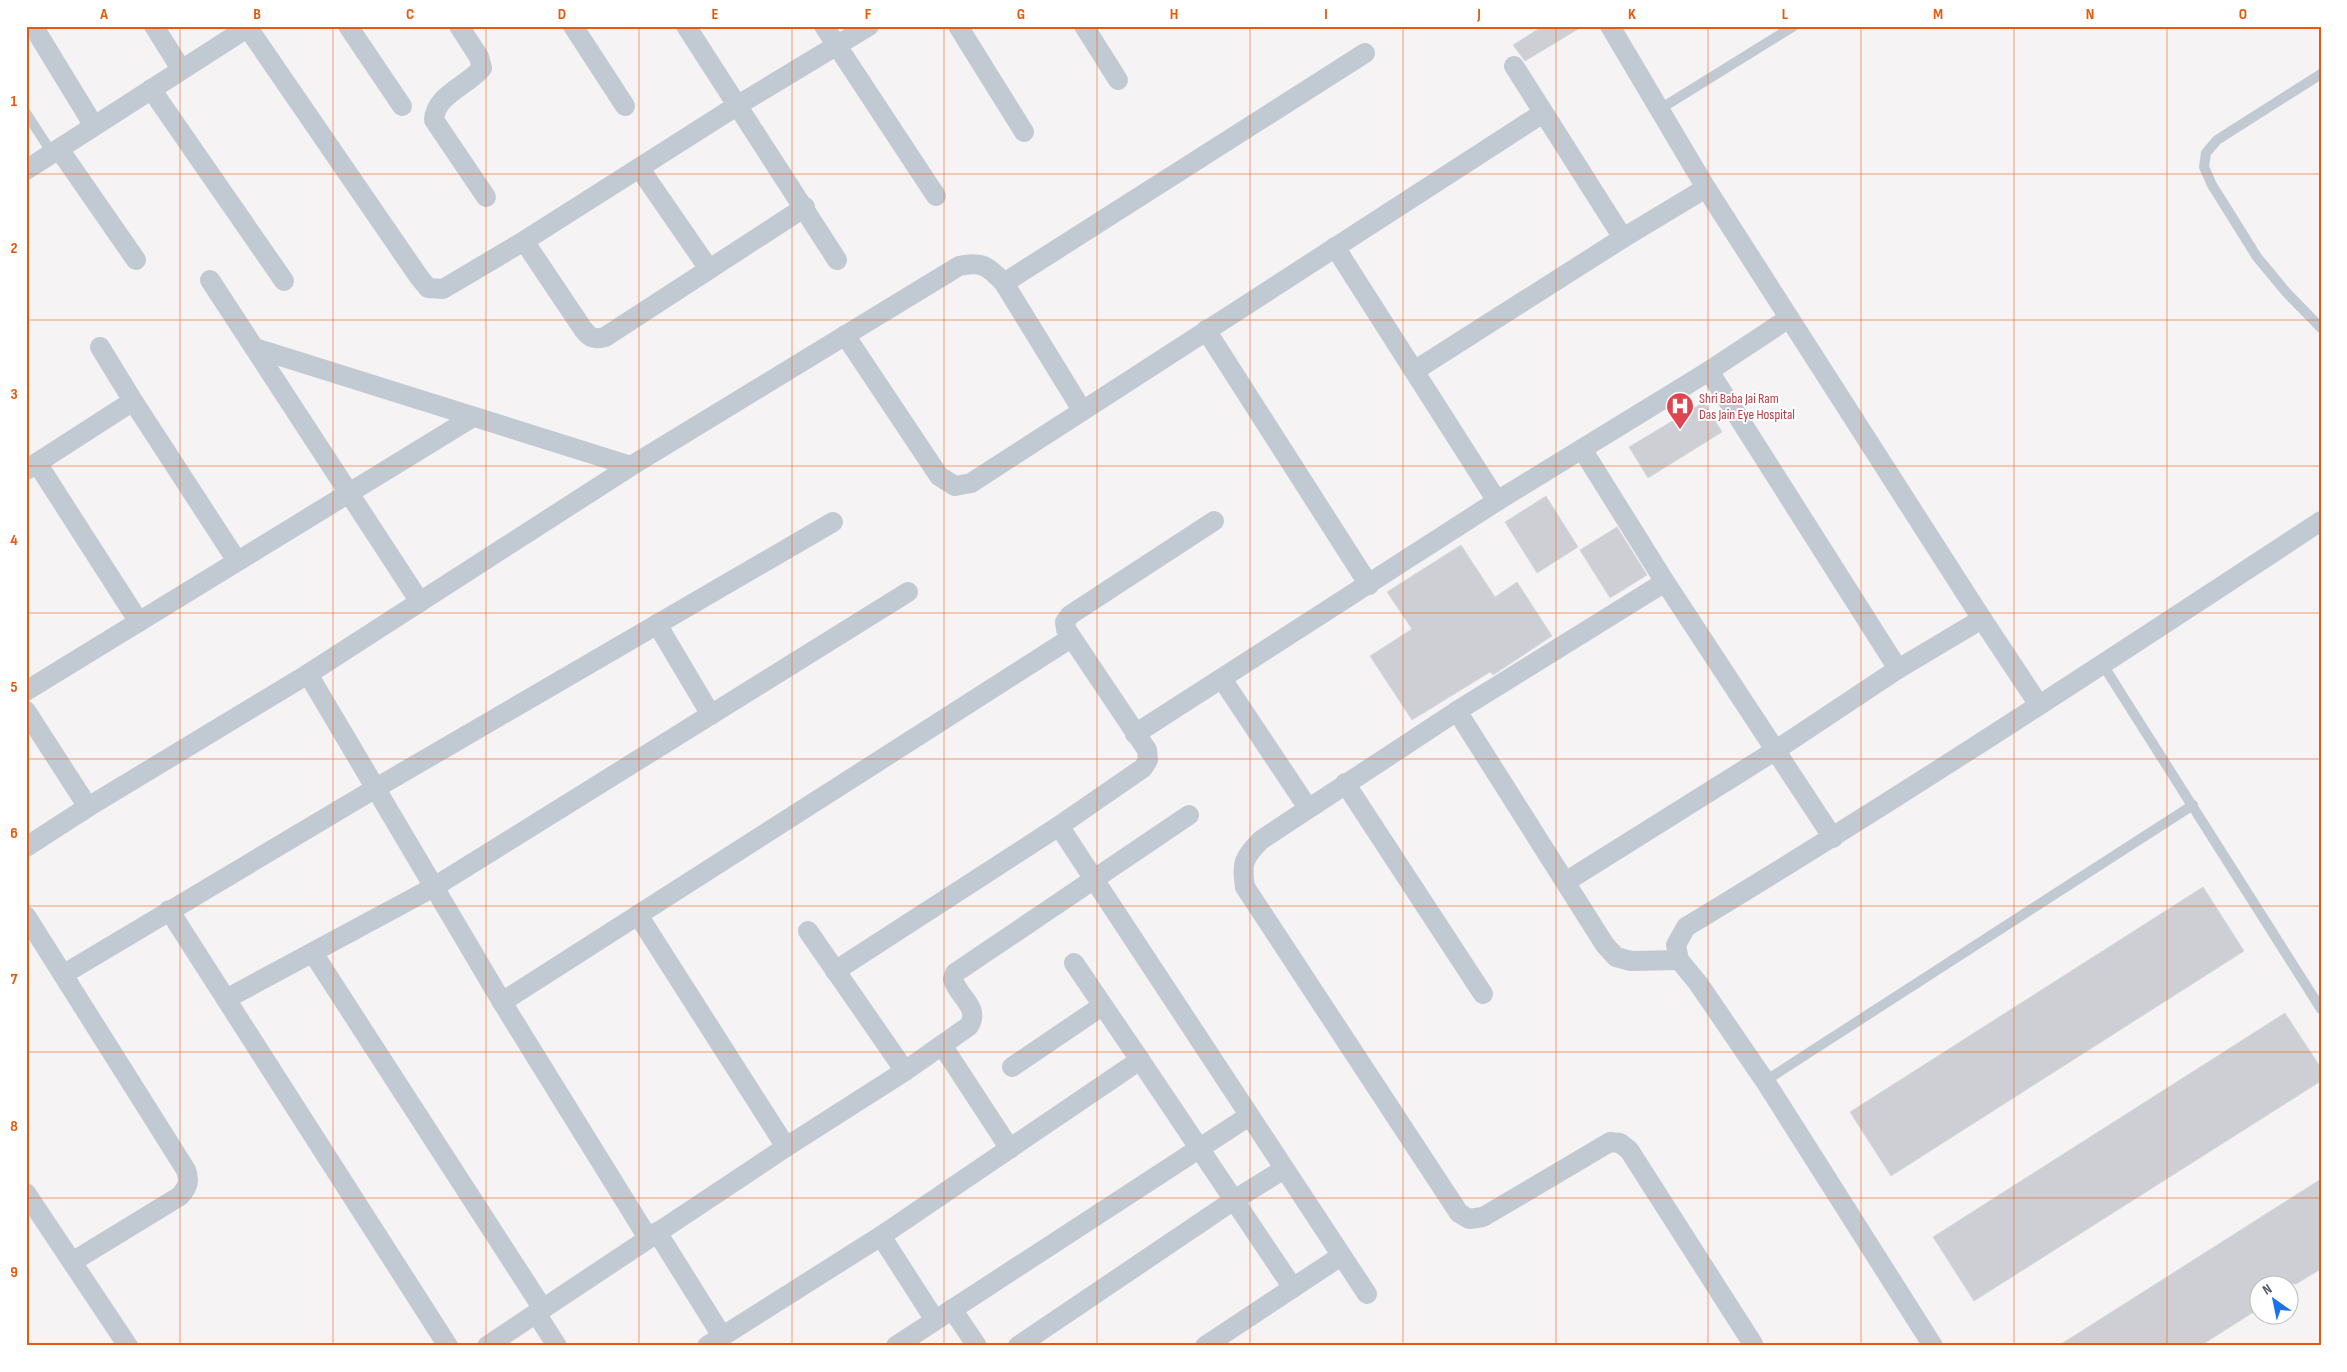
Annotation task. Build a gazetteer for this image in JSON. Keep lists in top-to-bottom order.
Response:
{
  "places": {
    "hospital": ["Shri Baba Jai Ram Das Jain Eye Hospital"]
  },
  "north": "top left",
  "grid": {
    "columns": [
      "A",
      "B",
      "C",
      "D",
      "E",
      "F",
      "G",
      "H",
      "I",
      "J",
      "K",
      "L",
      "M",
      "N",
      "O"
    ],
    "rows": [
      "1",
      "2",
      "3",
      "4",
      "5",
      "6",
      "7",
      "8",
      "9"
    ]
  }
}
